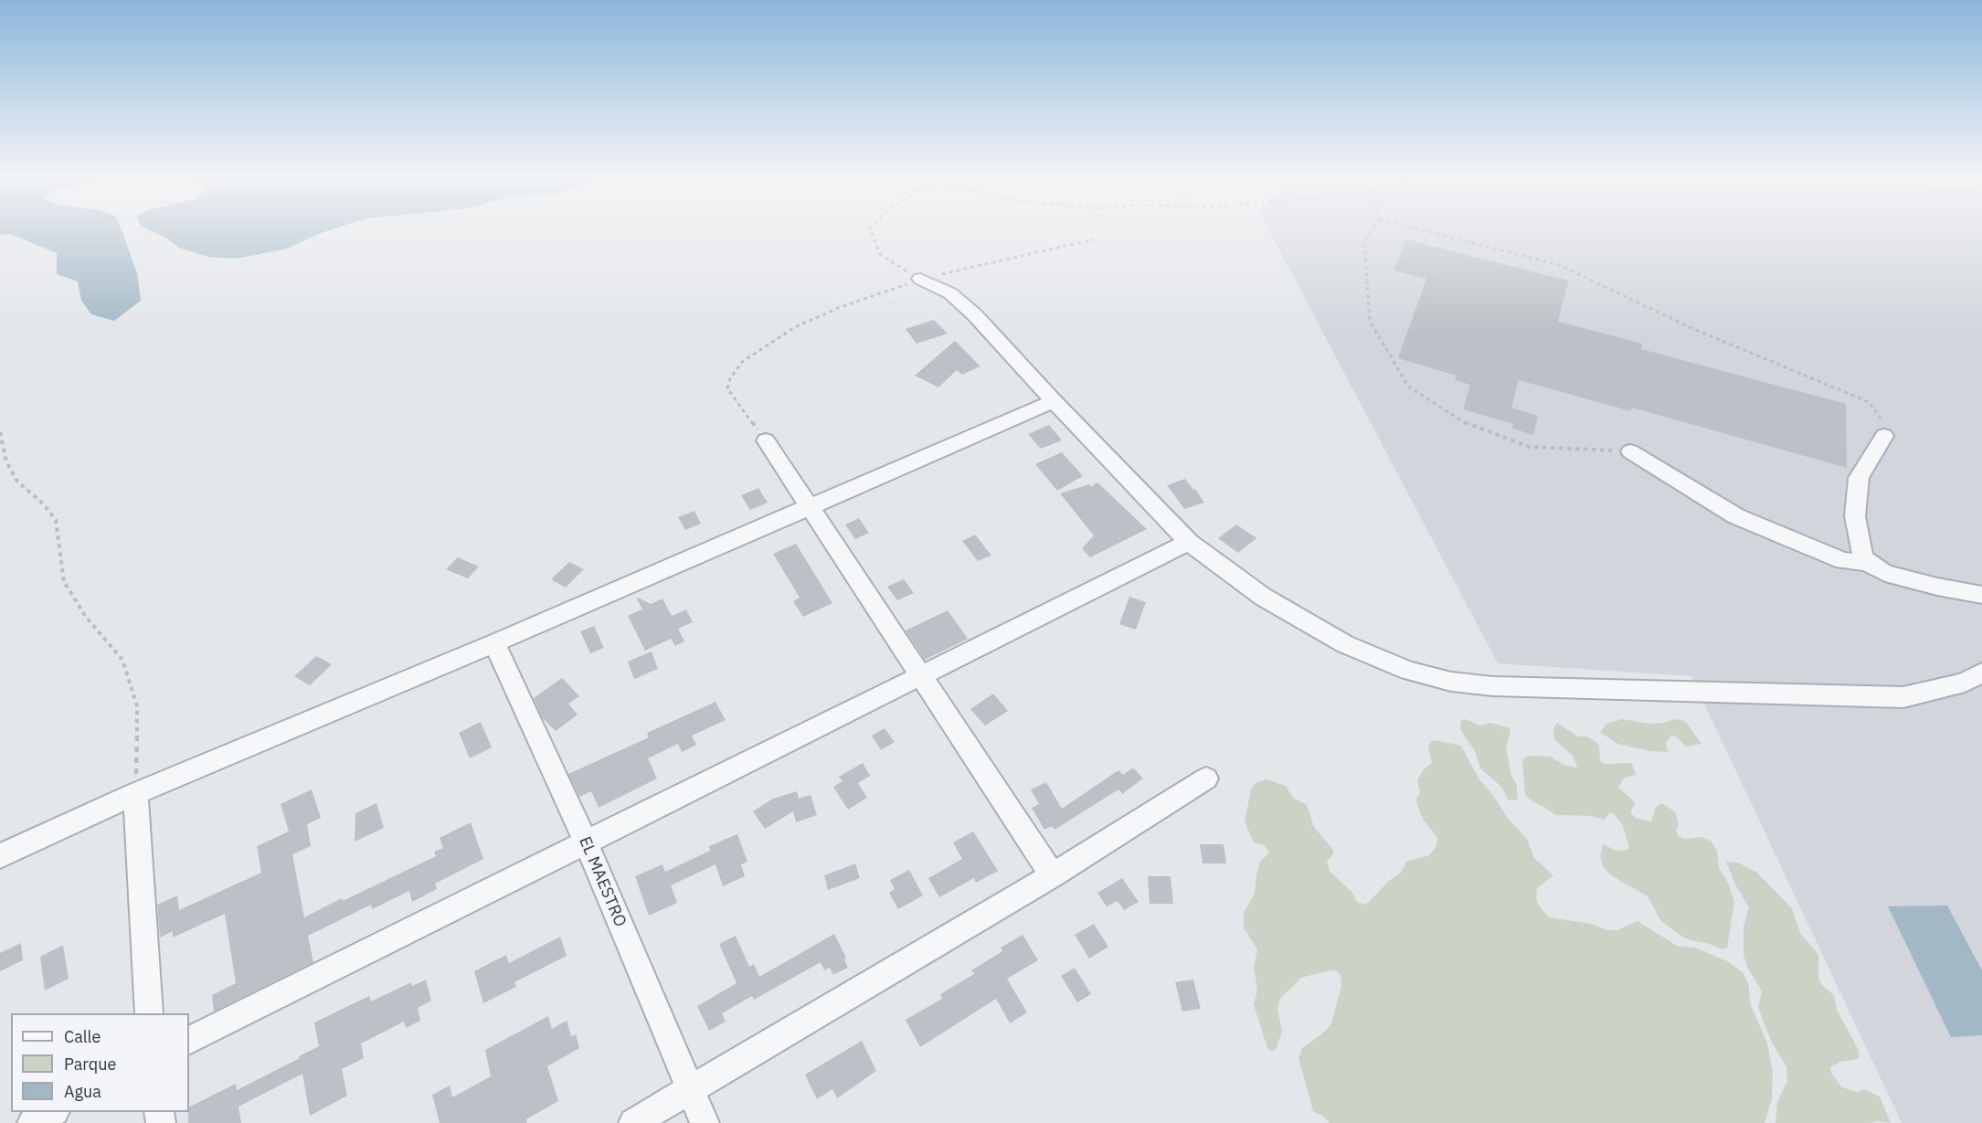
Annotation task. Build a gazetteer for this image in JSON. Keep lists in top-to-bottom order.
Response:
{
  "streets": {
    "street": ["EL MAESTRO"]
  },
  "legend": ["Calle", "Parque", "Agua"]
}
